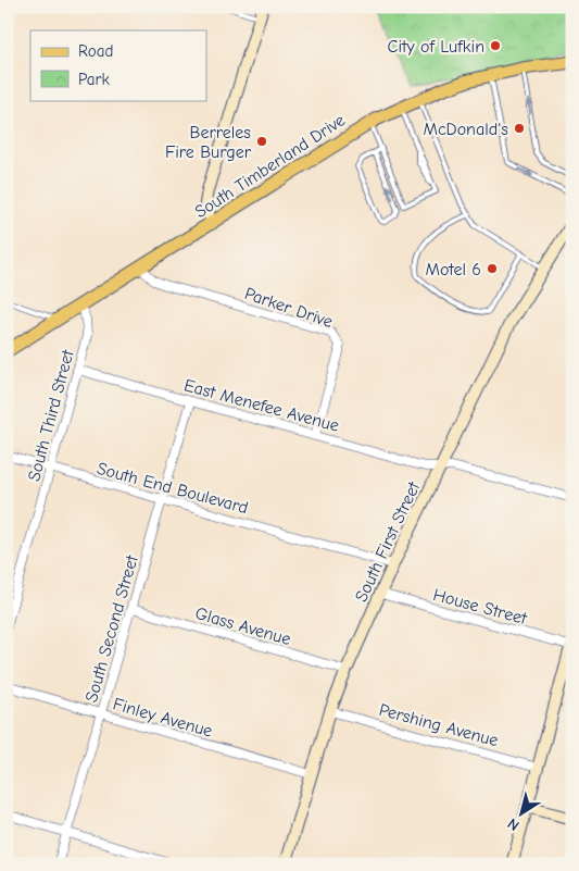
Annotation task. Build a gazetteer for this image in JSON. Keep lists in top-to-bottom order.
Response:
{
  "streets": {
    "main road": ["South Timberland Drive"],
    "street": [
      "Parker Drive",
      "East Menefee Avenue",
      "South Third Street",
      "South End Boulevard",
      "South First Street",
      "House Street",
      "Glass Avenue",
      "South Second Street",
      "Finley Avenue",
      "Pershing Avenue"
    ]
  },
  "crossings": [
    ["South Timberland Drive", "Parker Drive"],
    ["South Timberland Drive", "South Third Street"],
    ["Parker Drive", "East Menefee Avenue"],
    ["East Menefee Avenue", "South Third Street"],
    ["East Menefee Avenue", "South First Street"],
    ["East Menefee Avenue", "South Second Street"],
    ["South Third Street", "South End Boulevard"],
    ["South End Boulevard", "South First Street"],
    ["South End Boulevard", "South Second Street"],
    ["South First Street", "House Street"],
    ["South First Street", "Glass Avenue"],
    ["South First Street", "Finley Avenue"],
    ["South First Street", "Pershing Avenue"],
    ["Glass Avenue", "South Second Street"],
    ["South Second Street", "Finley Avenue"]
  ],
  "places": [
    "City of Lufkin",
    "McDonald's",
    "Berreles Fire Burger",
    "Motel 6"
  ],
  "legend": ["Road", "Park"],
  "north": "bottom left"
}
